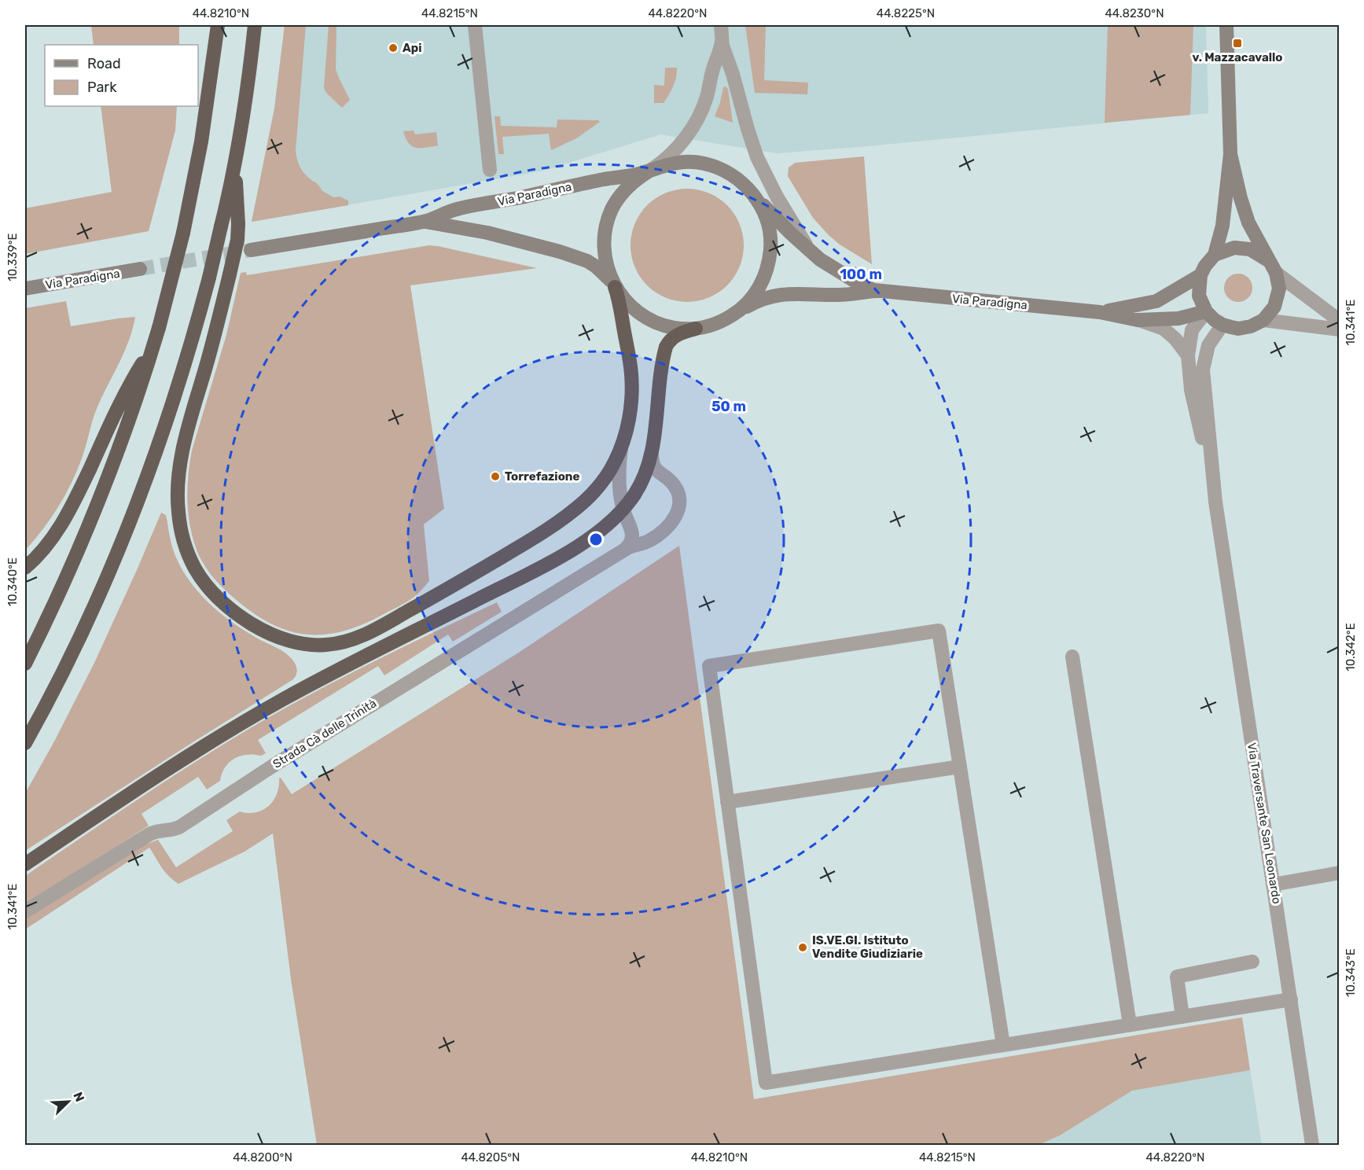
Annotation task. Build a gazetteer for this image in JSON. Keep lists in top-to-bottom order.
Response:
{
  "streets": {
    "street": ["Via Paradigna", "Strada Cà delle Trinità", "Via Traversante San Leonardo"]
  },
  "crossings": [
    ["Via Paradigna", "Via Traversante San Leonardo"]
  ],
  "places": {
    "transit": ["v. Mazzacavallo"],
    "other": ["Api", "Torrefazione", "IS.VE.GI. Istituto Vendite Giudiziarie"]
  },
  "legend": ["Road", "Park"],
  "north": "top right",
  "coordinates": [
    "44.8210°N",
    "44.8215°N",
    "44.8220°N",
    "44.8225°N",
    "44.8230°N",
    "10.339°E",
    "10.341°E",
    "10.340°E",
    "10.342°E",
    "10.343°E",
    "44.8200°N",
    "44.8205°N"
  ],
  "rings": ["100 m", "50 m"]
}
